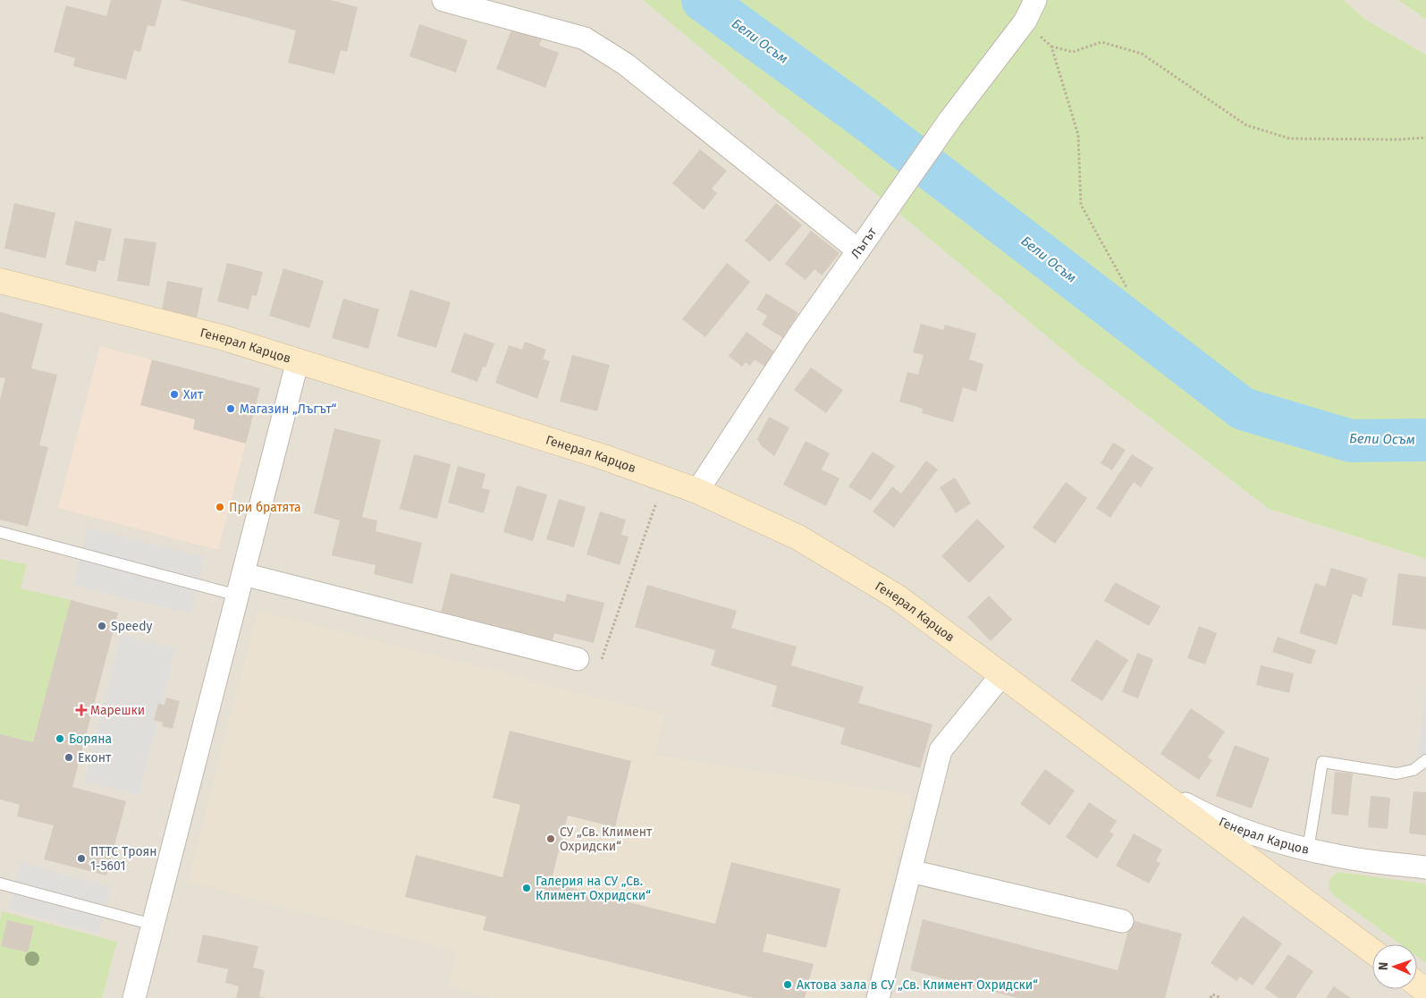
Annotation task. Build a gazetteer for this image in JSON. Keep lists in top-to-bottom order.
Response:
{
  "streets": {
    "main road": ["Генерал Карцов"],
    "street": ["Лъгът"]
  },
  "crossings": [
    ["Лъгът", "Генерал Карцов"]
  ],
  "water": ["Бели Осъм"],
  "places": {
    "other": [
      "Хит",
      "Магазин „Лъгът“",
      "При братята",
      "Speedy",
      "Боряна",
      "Еконт",
      "СУ „Св. Климент Охридски“",
      "ПТТС Троян 1-5601",
      "Галерия на СУ „Св. Климент Охридски“",
      "Актова зала в СУ „Св. Климент Охридски“"
    ],
    "health": ["Марешки"]
  },
  "north": "left"
}
